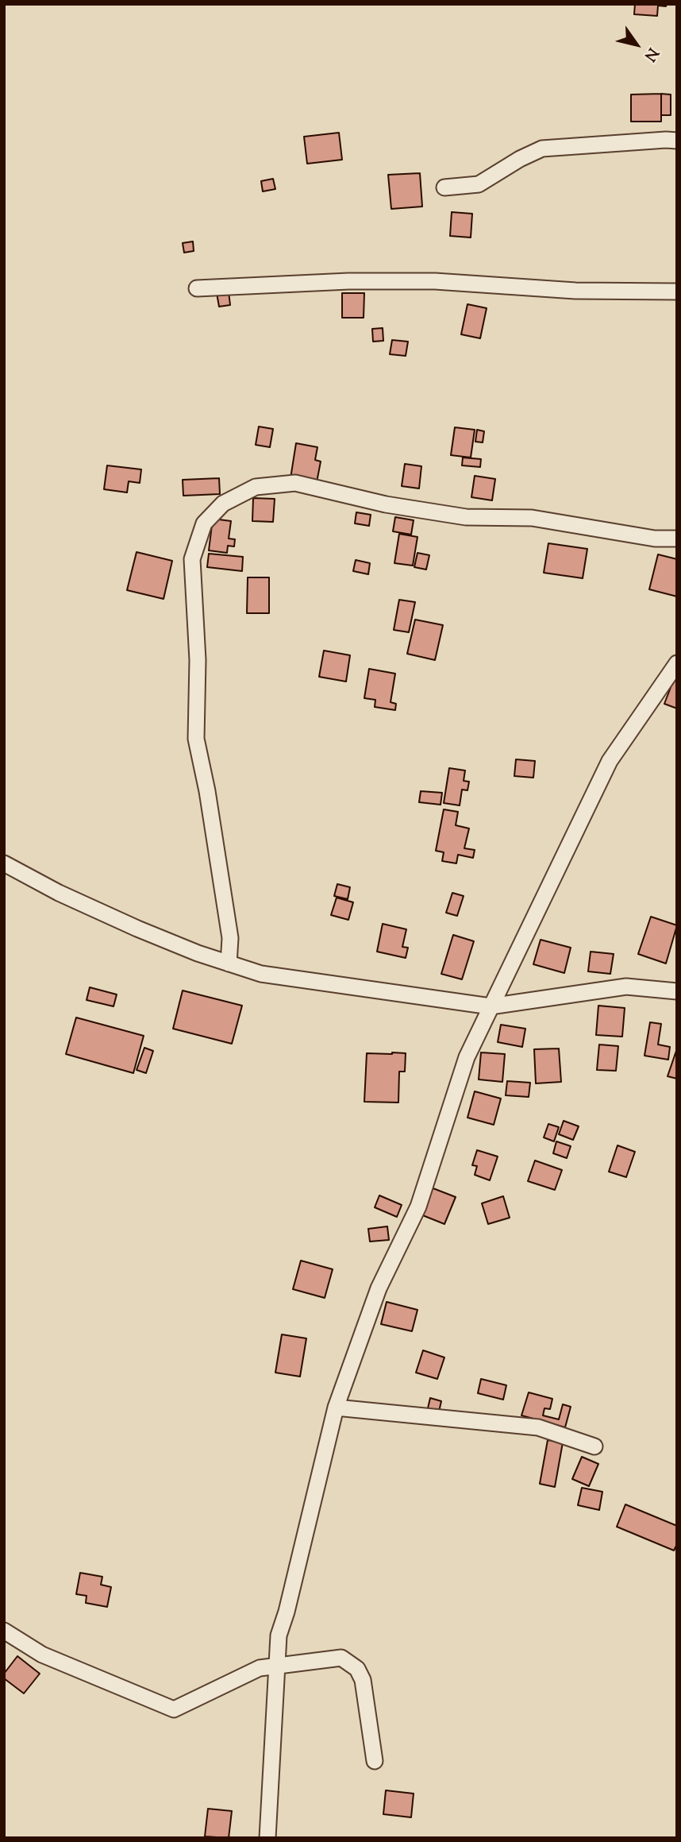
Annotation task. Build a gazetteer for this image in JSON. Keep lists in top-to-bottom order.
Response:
{
  "north": "bottom right"
}
